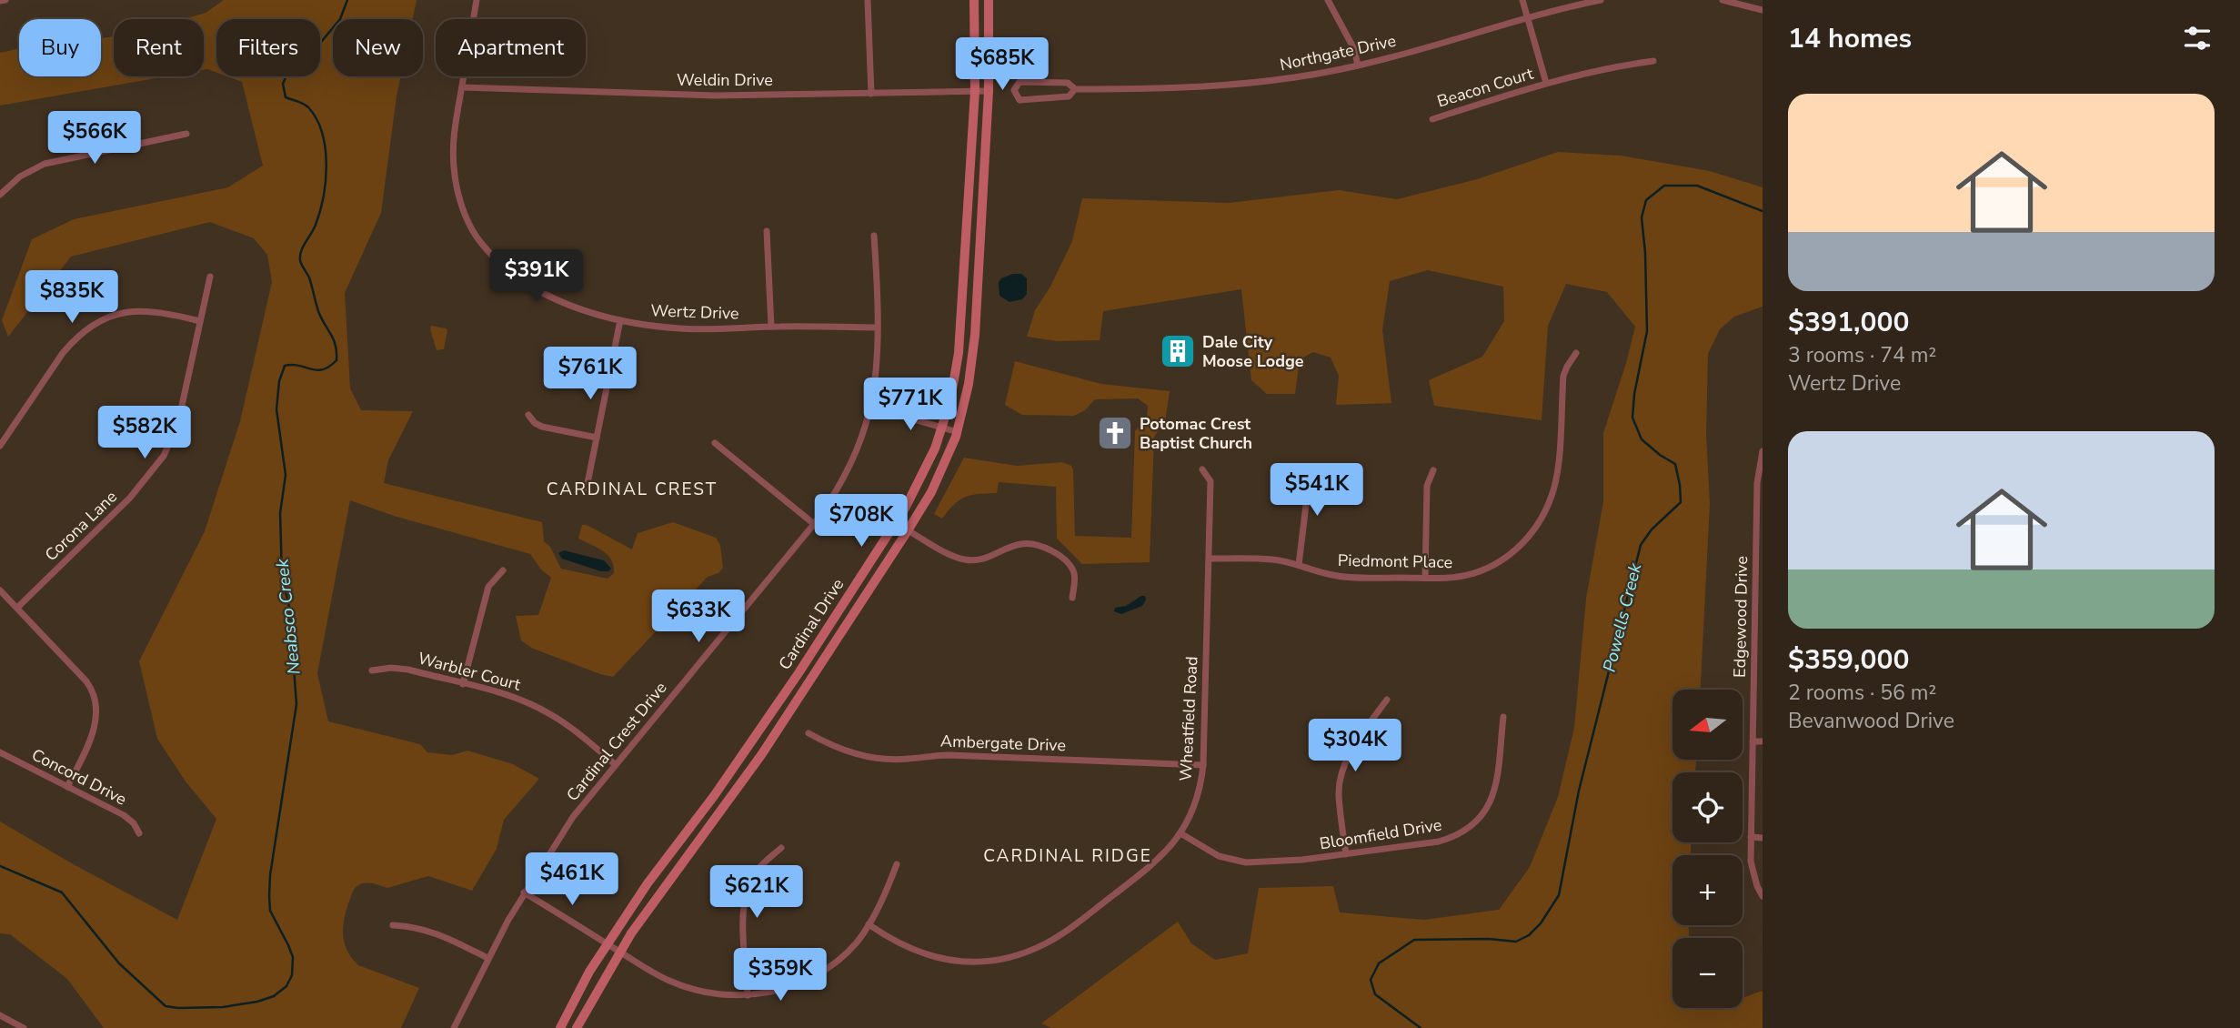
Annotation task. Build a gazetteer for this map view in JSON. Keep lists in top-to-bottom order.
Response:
{
  "streets": {
    "main road": ["Cardinal Drive"],
    "street": [
      "Northgate Drive",
      "Weldin Drive",
      "Beacon Court",
      "Wertz Drive",
      "Corona Lane",
      "Piedmont Place",
      "Edgewood Drive",
      "Warbler Court",
      "Wheatfield Road",
      "Cardinal Crest Drive",
      "Ambergate Drive",
      "Concord Drive",
      "Bloomfield Drive"
    ]
  },
  "crossings": [
    ["Northgate Drive", "Beacon Court"],
    ["Weldin Drive", "Wertz Drive"],
    ["Weldin Drive", "Cardinal Drive"],
    ["Wertz Drive", "Cardinal Crest Drive"],
    ["Piedmont Place", "Wheatfield Road"],
    ["Warbler Court", "Cardinal Crest Drive"],
    ["Wheatfield Road", "Ambergate Drive"],
    ["Wheatfield Road", "Bloomfield Drive"]
  ],
  "districts": ["CARDINAL CREST", "CARDINAL RIDGE"],
  "water": ["Neabsco Creek", "Powells Creek"],
  "places": {
    "building": ["Dale City Moose Lodge"],
    "church": ["Potomac Crest Baptist Church"]
  },
  "north": "left",
  "page": {
    "heading": "14 homes",
    "chip": [
      "Buy",
      "Rent",
      "Filters",
      "New",
      "Apartment"
    ],
    "price": [
      "$685K",
      "$566K",
      "$391K",
      "$835K",
      "$761K",
      "$771K",
      "$582K",
      "$541K",
      "$708K",
      "$633K",
      "$304K",
      "$461K",
      "$621K",
      "$359K"
    ],
    "list": [
      {
        "name": "$391,000",
        "note": "3 rooms · 74 m² · Wertz Drive"
      },
      {
        "name": "$359,000",
        "note": "2 rooms · 56 m² · Bevanwood Drive"
      }
    ],
    "map_buttons": ["+", "−"]
  }
}
